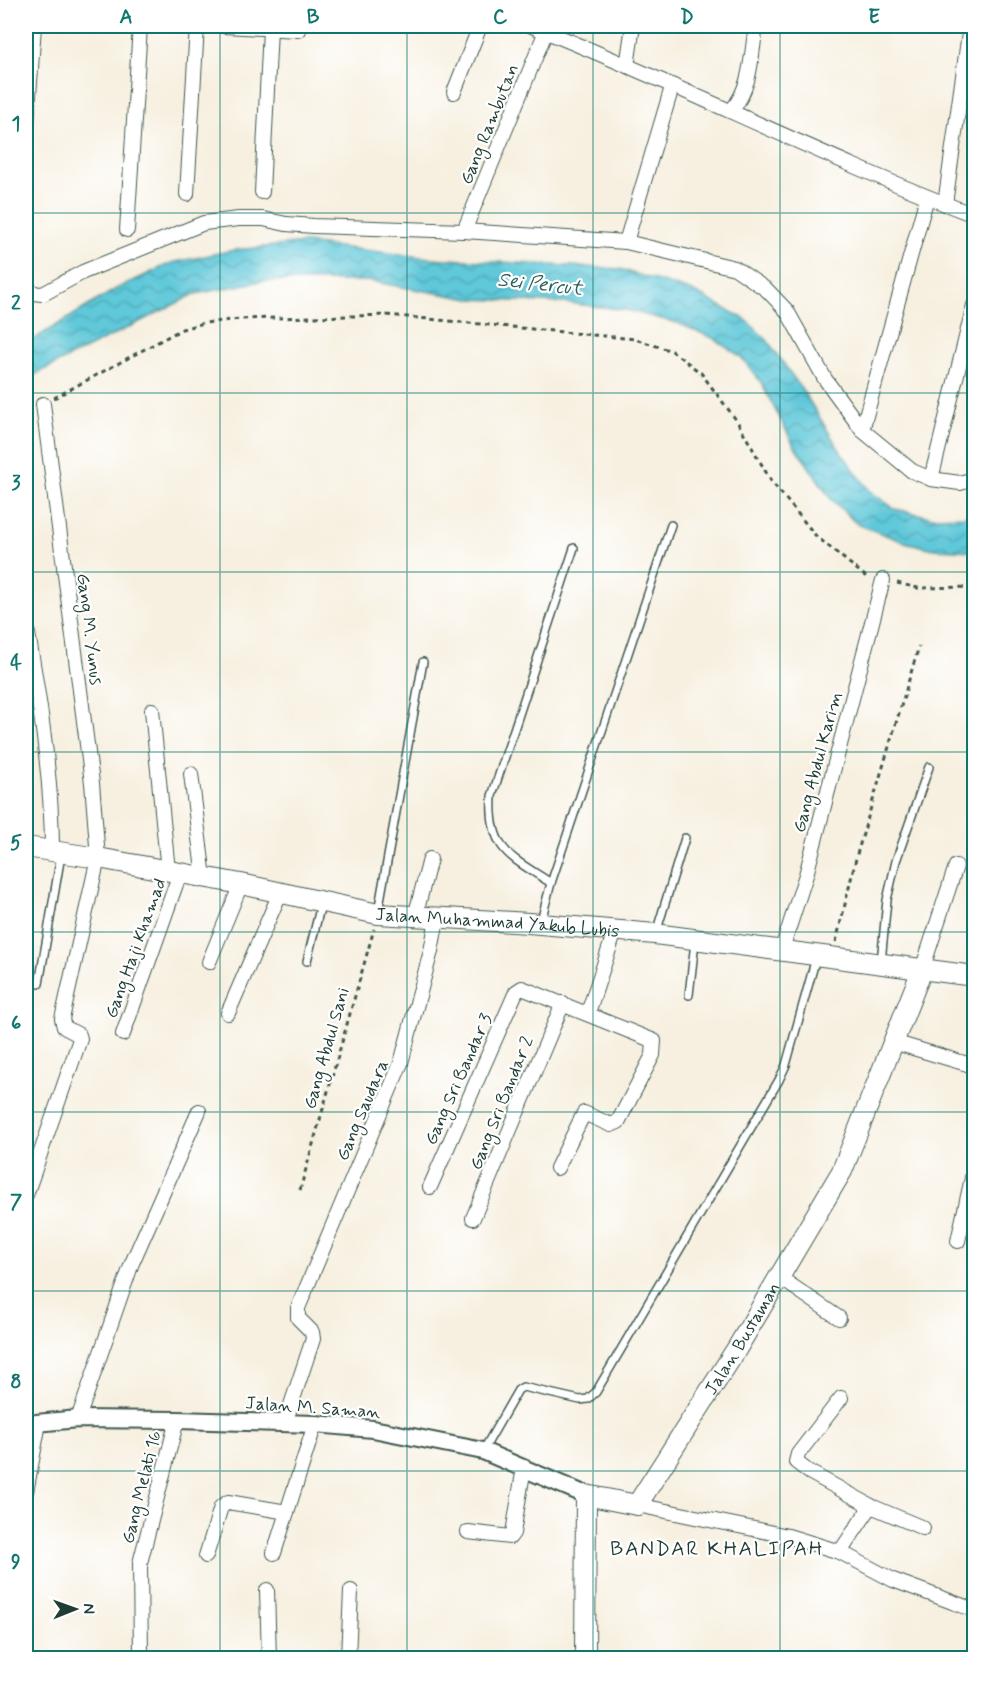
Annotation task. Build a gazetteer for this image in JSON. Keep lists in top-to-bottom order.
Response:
{
  "streets": {
    "main road": ["Jalan Muhammad Yakub Lubis", "Jalan Bustaman"],
    "street": [
      "Gang Rambutan",
      "Gang M. Yunus",
      "Gang Abdul Karim",
      "Gang Haji Khamad",
      "Gang Sri Bandar 3",
      "Gang Sri Bandar 2",
      "Gang Saudara",
      "Jalan M. Saman",
      "Gang Melati 16"
    ],
    "path": ["Gang Abdul Sani"]
  },
  "crossings": [
    ["Gang M. Yunus", "Jalan Muhammad Yakub Lubis"],
    ["Gang Abdul Karim", "Jalan Muhammad Yakub Lubis"],
    ["Jalan Muhammad Yakub Lubis", "Gang Haji Khamad"],
    ["Jalan Muhammad Yakub Lubis", "Gang Abdul Sani"],
    ["Jalan Muhammad Yakub Lubis", "Gang Saudara"],
    ["Jalan Muhammad Yakub Lubis", "Jalan Bustaman"],
    ["Gang Sri Bandar 3", "Gang Sri Bandar 2"],
    ["Gang Saudara", "Jalan M. Saman"],
    ["Jalan M. Saman", "Gang Melati 16"]
  ],
  "districts": ["BANDAR KHALIPAH"],
  "water": ["Sei Percut"],
  "north": "right",
  "grid": {
    "columns": [
      "A",
      "B",
      "C",
      "D",
      "E"
    ],
    "rows": [
      "1",
      "2",
      "3",
      "4",
      "5",
      "6",
      "7",
      "8",
      "9"
    ]
  }
}
